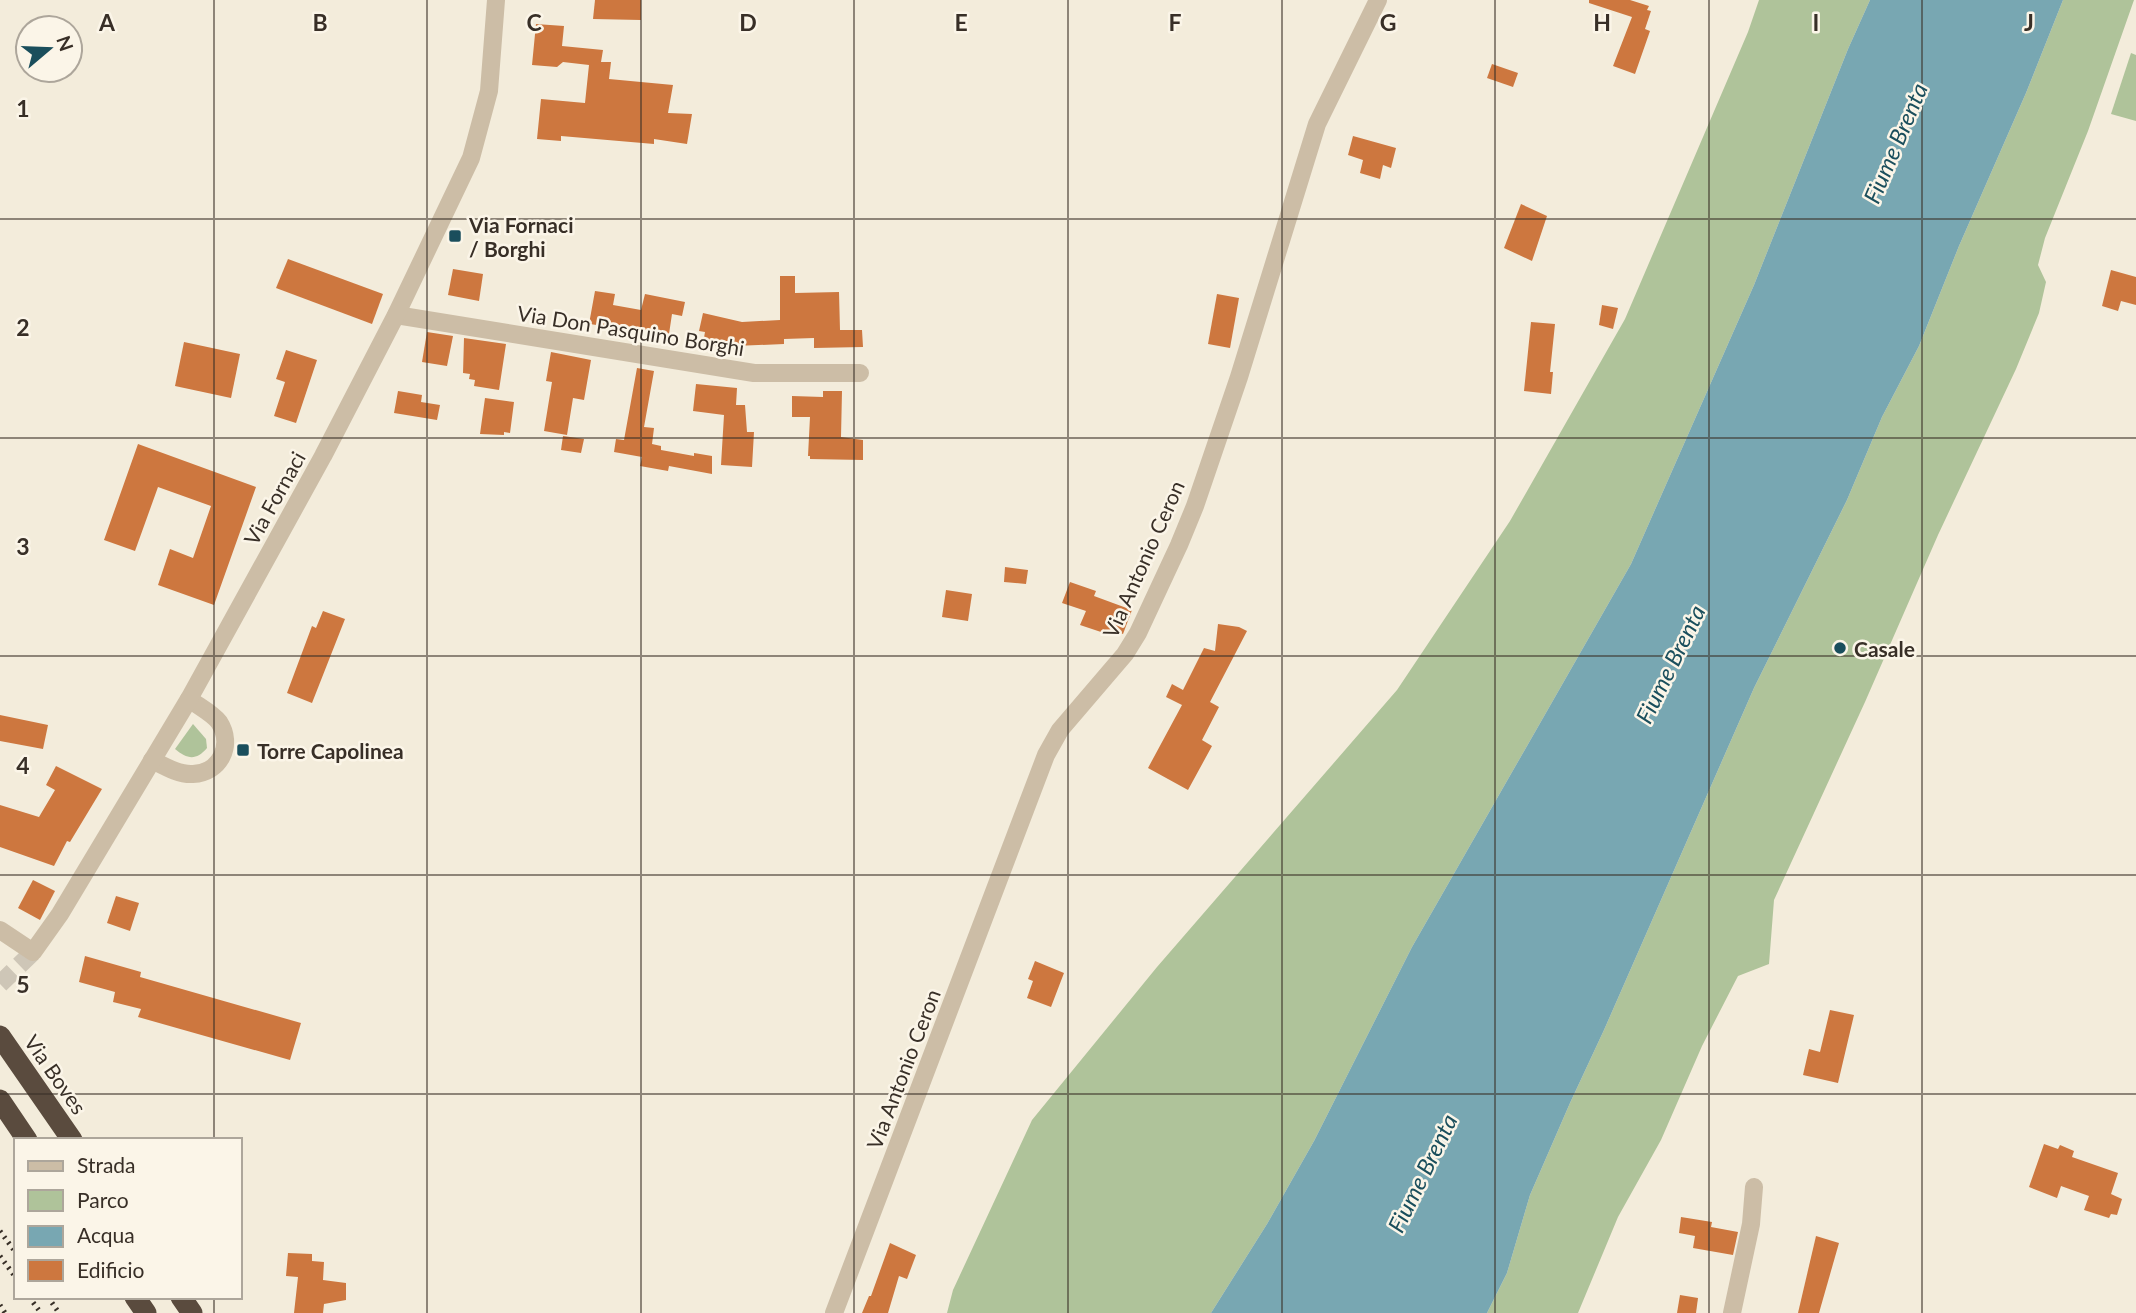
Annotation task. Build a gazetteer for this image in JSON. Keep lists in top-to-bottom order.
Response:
{
  "streets": {
    "highway": ["Via Boves"],
    "street": ["Via Don Pasquino Borghi", "Via Fornaci", "Via Antonio Ceron"]
  },
  "crossings": [
    ["Via Don Pasquino Borghi", "Via Fornaci"]
  ],
  "water": ["Fiume Brenta"],
  "places": {
    "transit": ["Via Fornaci / Borghi", "Torre Capolinea"],
    "other": ["Casale"]
  },
  "legend": [
    "Strada",
    "Parco",
    "Acqua",
    "Edificio"
  ],
  "north": "right",
  "grid": {
    "columns": [
      "A",
      "B",
      "C",
      "D",
      "E",
      "F",
      "G",
      "H",
      "I",
      "J"
    ],
    "rows": [
      "1",
      "2",
      "3",
      "4",
      "5"
    ]
  }
}
